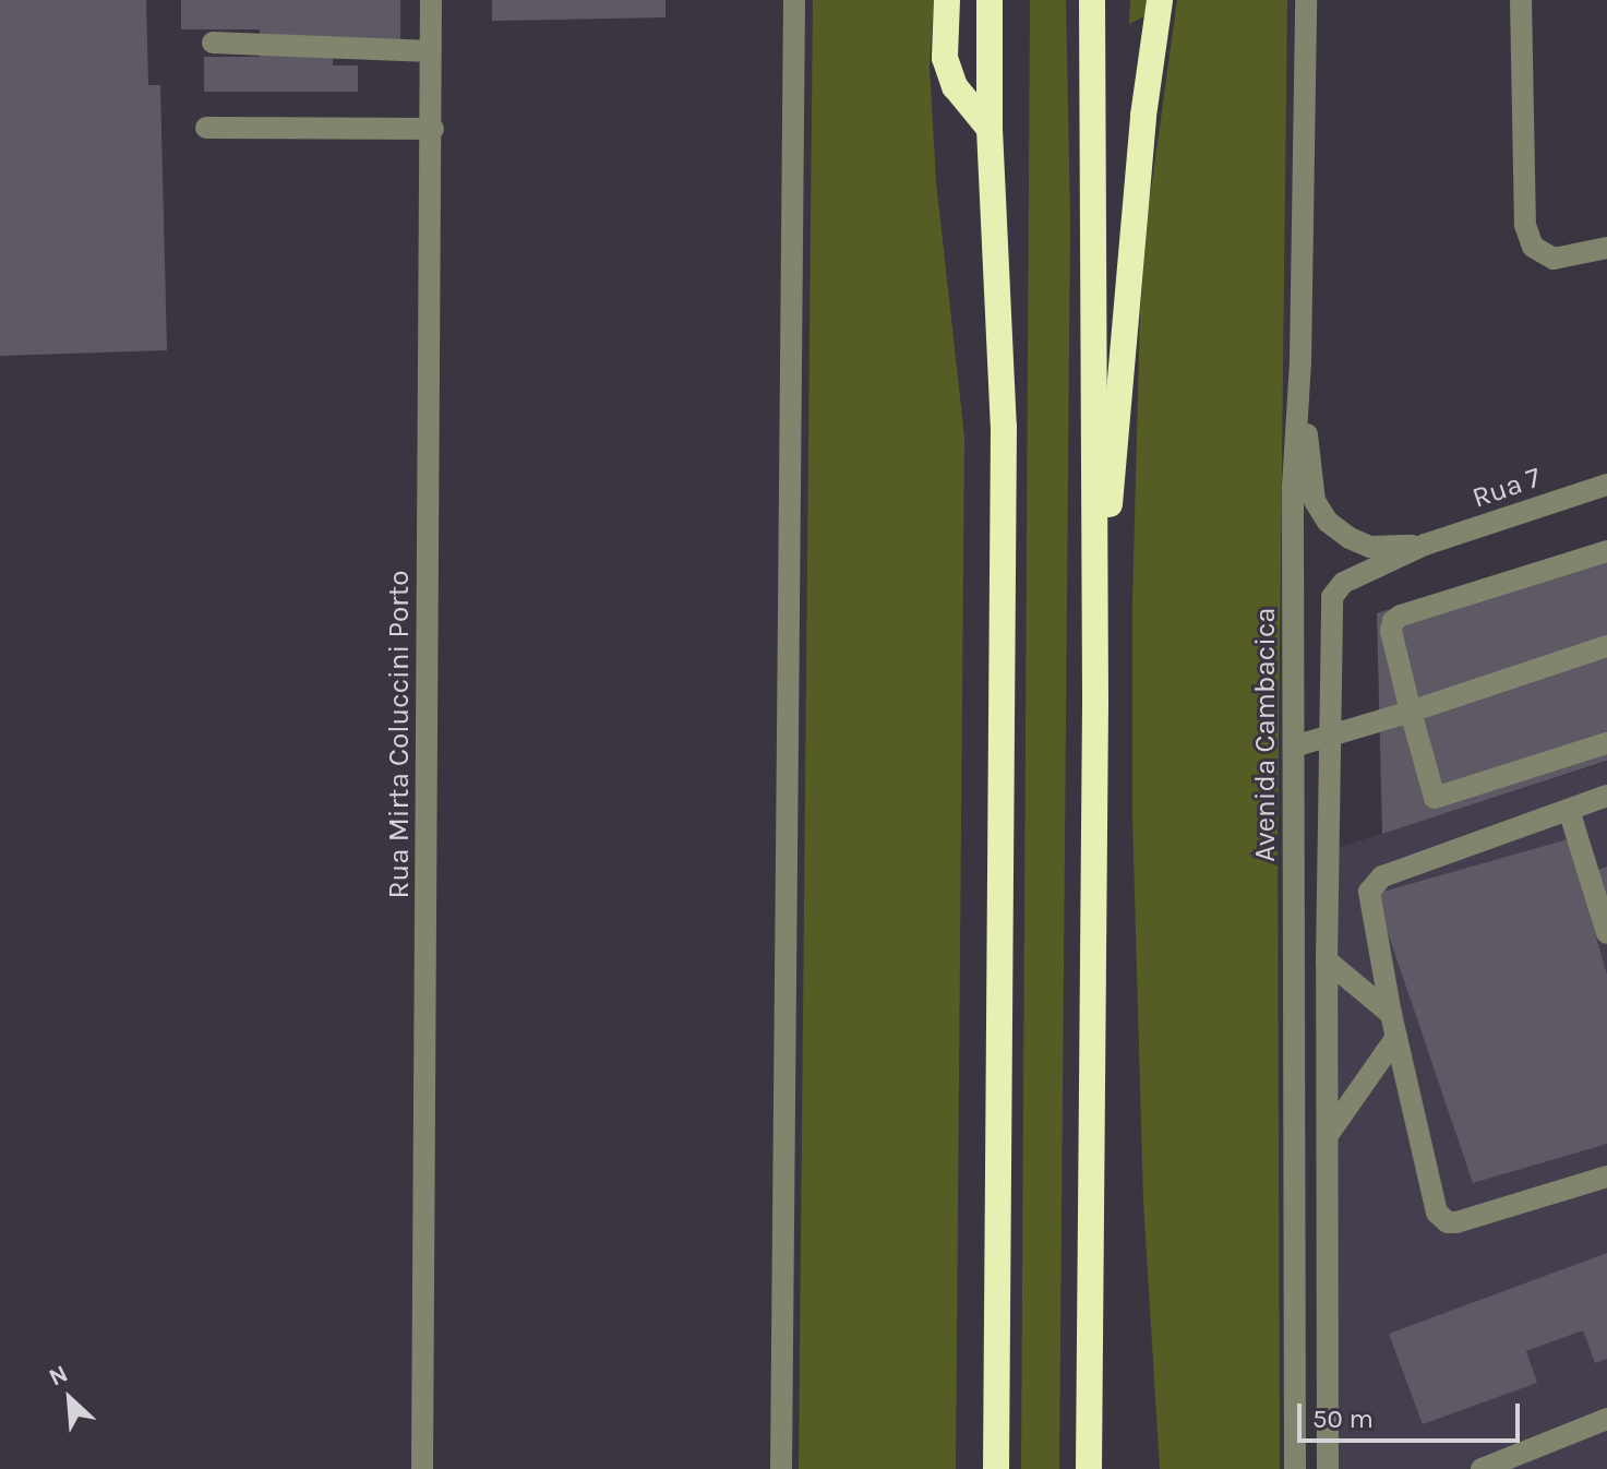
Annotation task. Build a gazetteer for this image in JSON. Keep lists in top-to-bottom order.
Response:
{
  "streets": {
    "street": ["Rua 7", "Rua Mirta Coluccini Porto", "Avenida Cambacica"]
  },
  "scale_bar": "50 m",
  "north": "top left"
}
